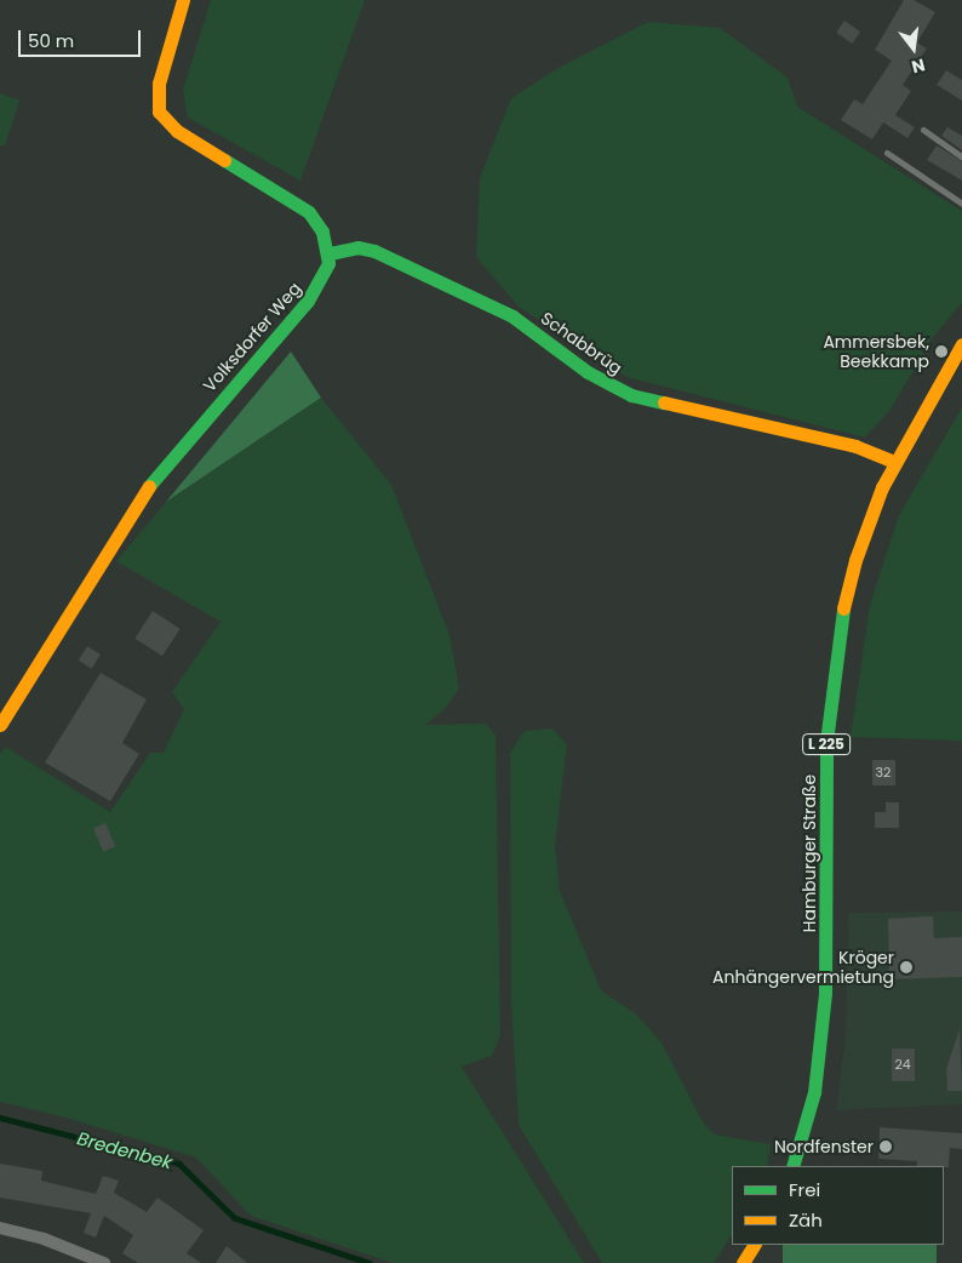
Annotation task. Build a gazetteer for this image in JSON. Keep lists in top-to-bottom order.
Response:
{
  "streets": {
    "street": [
      "Volksdorfer Weg",
      "Schabbrüg",
      "L 225",
      "Hamburger Straße"
    ]
  },
  "crossings": [
    ["Volksdorfer Weg", "Schabbrüg"],
    ["Schabbrüg", "Hamburger Straße"]
  ],
  "water": ["Bredenbek"],
  "places": ["Ammersbek, Beekkamp", "Kröger Anhängervermietung", "Nordfenster"],
  "house_numbers": ["32", "24"],
  "legend": ["Frei", "Zäh"],
  "scale_bar": "50 m",
  "north": "bottom"
}
